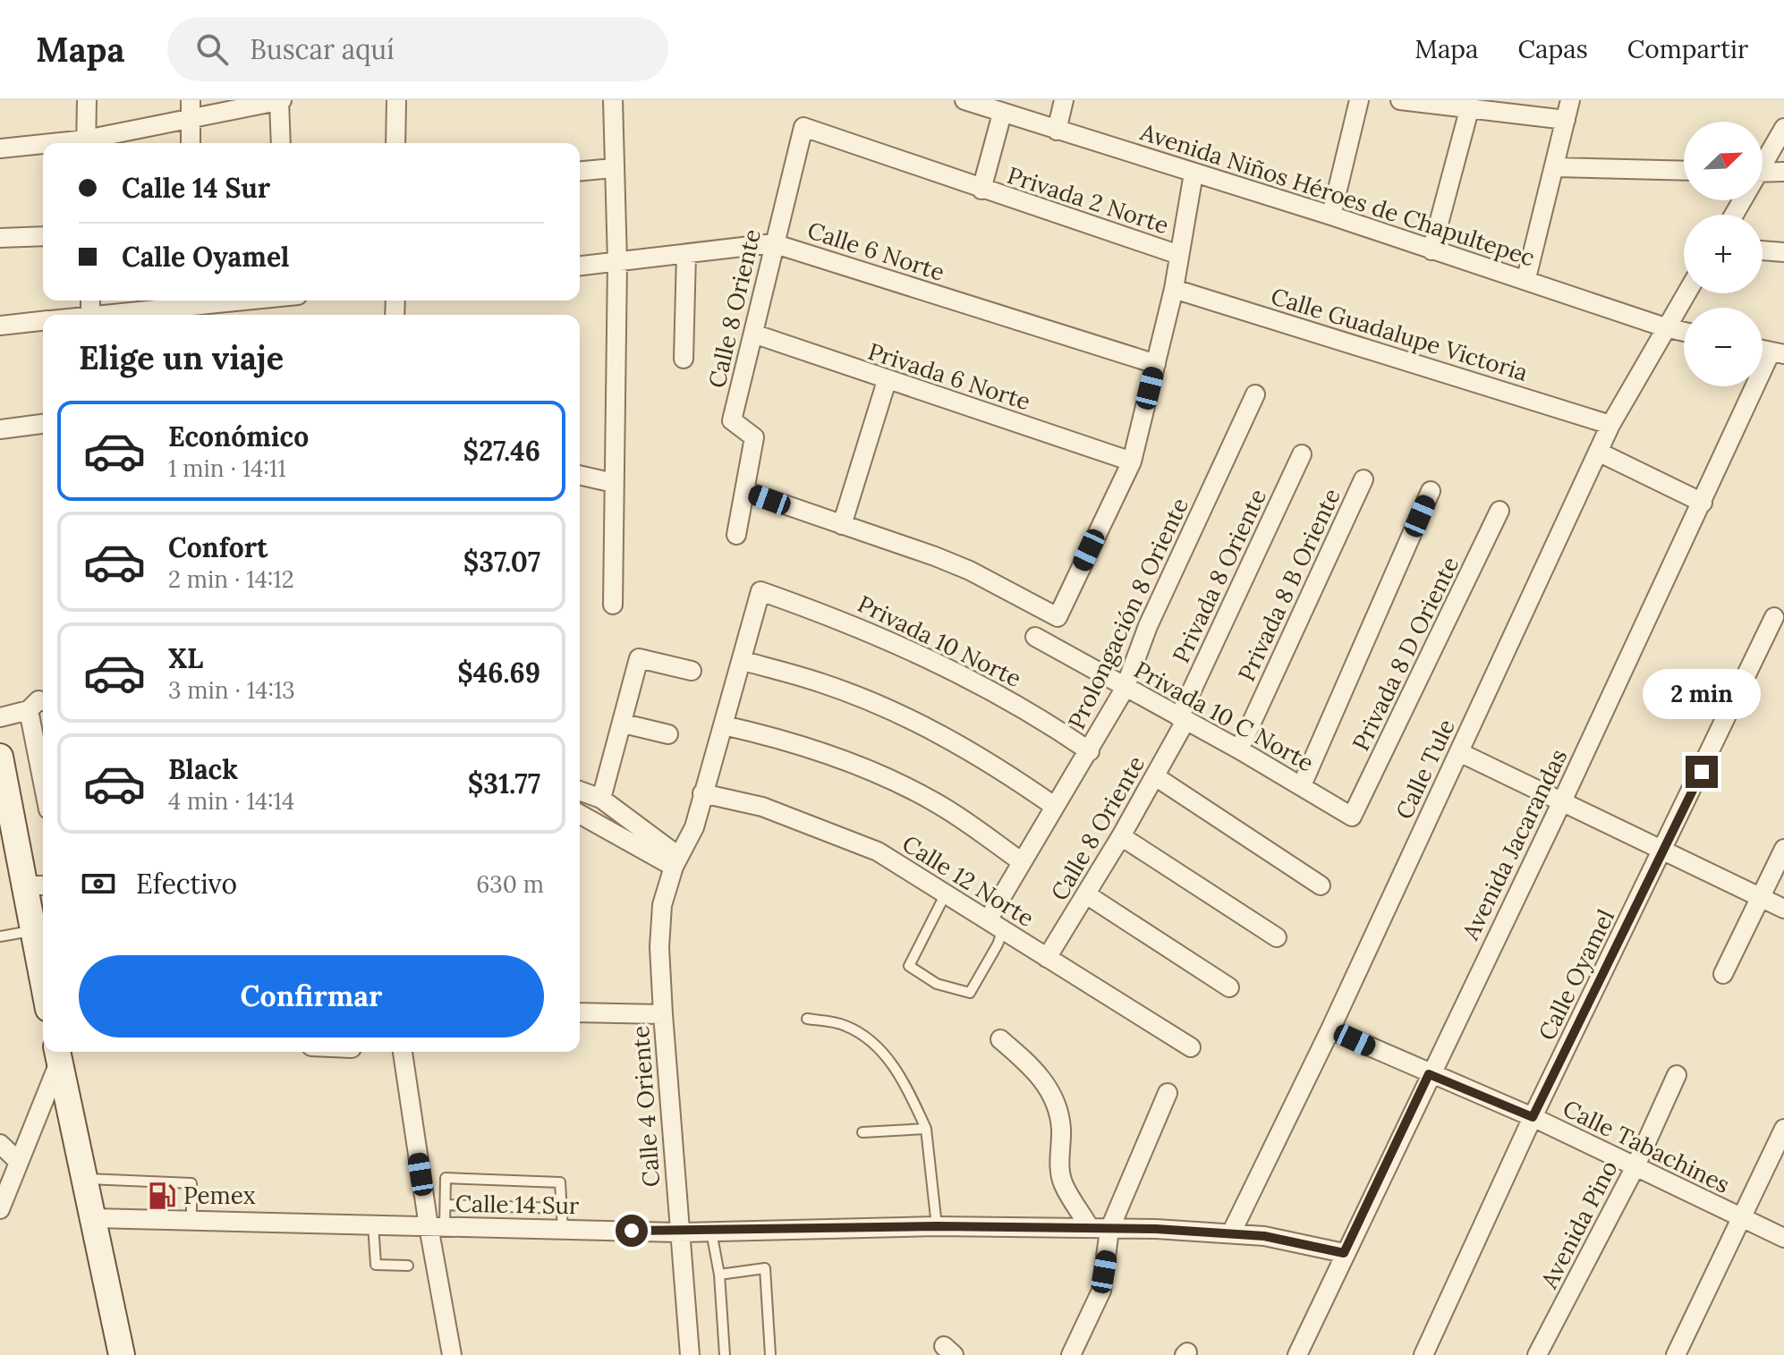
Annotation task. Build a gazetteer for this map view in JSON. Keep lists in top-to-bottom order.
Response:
{
  "streets": {
    "street": [
      "Avenida Niños Héroes de Chapultepec",
      "Privada 2 Norte",
      "Calle 6 Norte",
      "Calle 8 Oriente",
      "Calle Guadalupe Victoria",
      "Privada 6 Norte",
      "Privada 8 Oriente",
      "Privada 8 B Oriente",
      "Prolongación 8 Oriente",
      "Privada 10 Norte",
      "Privada 8 D Oriente",
      "Privada 10 C Norte",
      "Calle Tule",
      "Avenida Jacarandas",
      "Calle 12 Norte",
      "Calle Oyamel",
      "Calle 4 Oriente",
      "Calle Tabachines",
      "Calle 14 Sur",
      "Avenida Pino"
    ]
  },
  "crossings": [
    ["Avenida Niños Héroes de Chapultepec", "Calle Tule"],
    ["Privada 2 Norte", "Calle 8 Oriente"],
    ["Calle 6 Norte", "Calle 8 Oriente"],
    ["Calle 8 Oriente", "Privada 6 Norte"],
    ["Calle 8 Oriente", "Privada 8 Oriente"],
    ["Calle 8 Oriente", "Privada 10 C Norte"],
    ["Calle 8 Oriente", "Calle 12 Norte"],
    ["Calle Guadalupe Victoria", "Calle Tule"],
    ["Privada 8 Oriente", "Privada 10 C Norte"],
    ["Privada 8 B Oriente", "Privada 10 C Norte"],
    ["Prolongación 8 Oriente", "Privada 10 Norte"],
    ["Prolongación 8 Oriente", "Privada 10 C Norte"],
    ["Prolongación 8 Oriente", "Calle 12 Norte"],
    ["Privada 10 Norte", "Calle 4 Oriente"],
    ["Privada 8 D Oriente", "Privada 10 C Norte"],
    ["Calle Tule", "Calle Tabachines"],
    ["Calle Tule", "Calle 14 Sur"],
    ["Avenida Jacarandas", "Calle Tabachines"],
    ["Avenida Jacarandas", "Calle 14 Sur"],
    ["Calle 12 Norte", "Calle 4 Oriente"],
    ["Calle Oyamel", "Calle Tabachines"],
    ["Calle 4 Oriente", "Calle 14 Sur"],
    ["Calle Tabachines", "Avenida Pino"]
  ],
  "places": {
    "fuel station": ["Pemex"]
  },
  "north": "top right",
  "page": {
    "header": "Mapa",
    "search": "Buscar aquí",
    "nav": ["Mapa", "Capas", "Compartir"],
    "map_buttons": ["+", "−"],
    "banner": ["Calle 14 Sur", "Calle Oyamel"],
    "heading": "Elige un viaje",
    "list": [
      {
        "name": "Económico",
        "note": "1 min · 14:11",
        "value": "$27.46"
      },
      {
        "name": "Confort",
        "note": "2 min · 14:12",
        "value": "$37.07"
      },
      {
        "name": "XL",
        "note": "3 min · 14:13",
        "value": "$46.69"
      },
      {
        "name": "Black",
        "note": "4 min · 14:14",
        "value": "$31.77"
      }
    ],
    "bubble": "2 min",
    "pay": ["Efectivo", "630 m"],
    "buttons": "Confirmar"
  }
}
